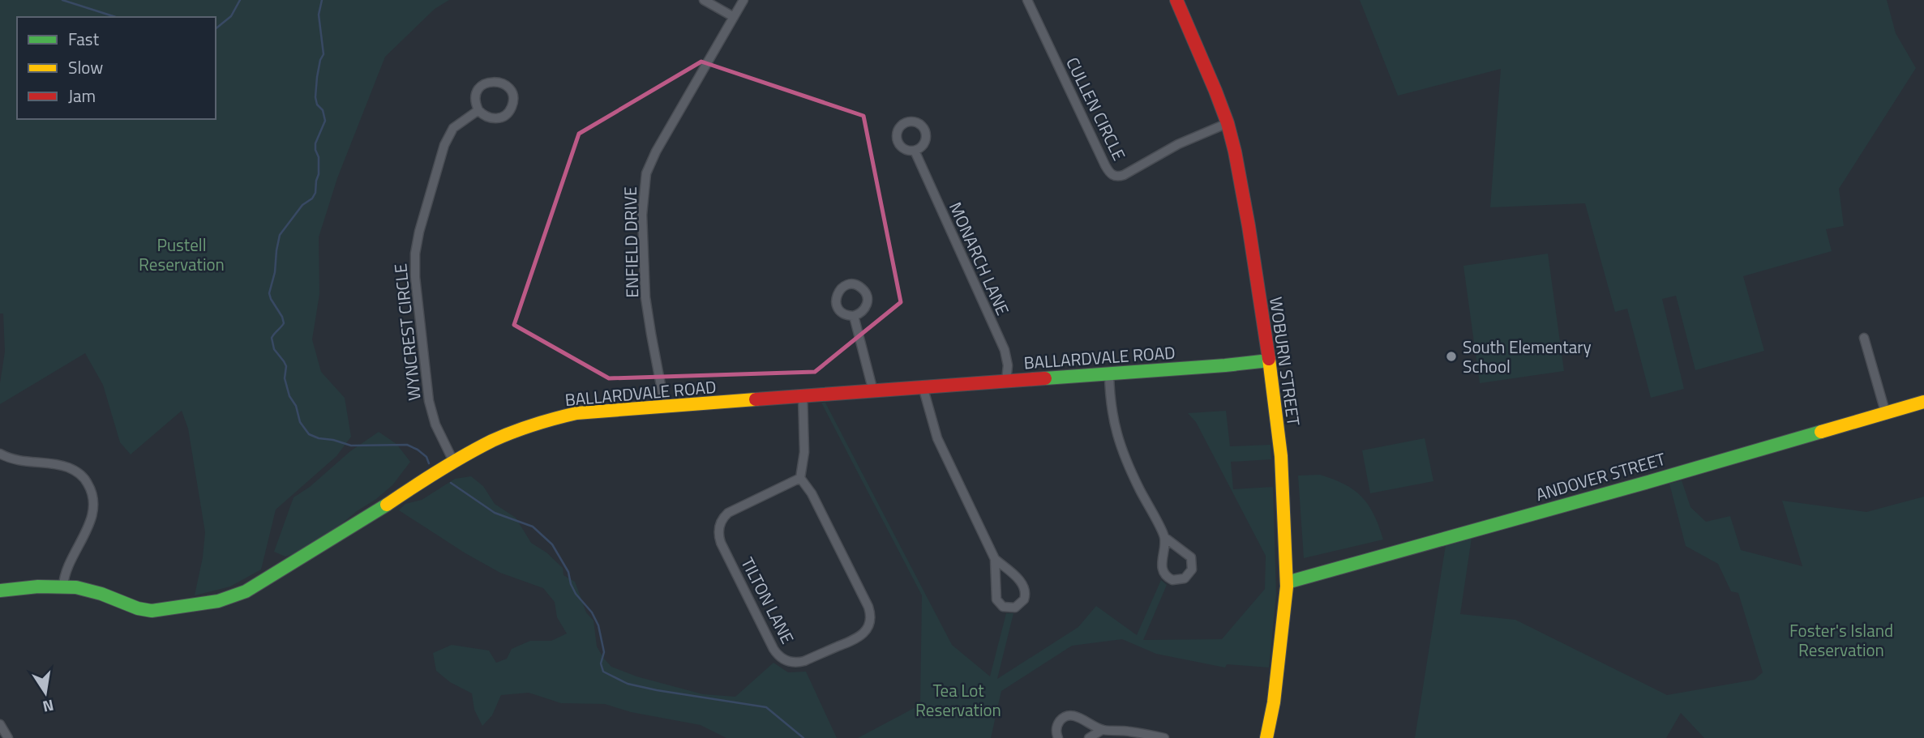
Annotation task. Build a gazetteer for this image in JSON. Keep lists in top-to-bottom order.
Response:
{
  "streets": {
    "street": [
      "CULLEN CIRCLE",
      "ENFIELD DRIVE",
      "MONARCH LANE",
      "WYNCREST CIRCLE",
      "BALLARDVALE ROAD",
      "WOBURN STREET",
      "ANDOVER STREET",
      "TILTON LANE"
    ]
  },
  "crossings": [
    ["CULLEN CIRCLE", "WOBURN STREET"],
    ["ENFIELD DRIVE", "BALLARDVALE ROAD"],
    ["MONARCH LANE", "BALLARDVALE ROAD"],
    ["WYNCREST CIRCLE", "BALLARDVALE ROAD"],
    ["BALLARDVALE ROAD", "WOBURN STREET"],
    ["WOBURN STREET", "ANDOVER STREET"]
  ],
  "parks": ["Pustell Reservation", "Foster's Island Reservation", "Tea Lot Reservation"],
  "places": ["South Elementary School"],
  "legend": ["Fast", "Slow", "Jam"],
  "north": "bottom"
}
